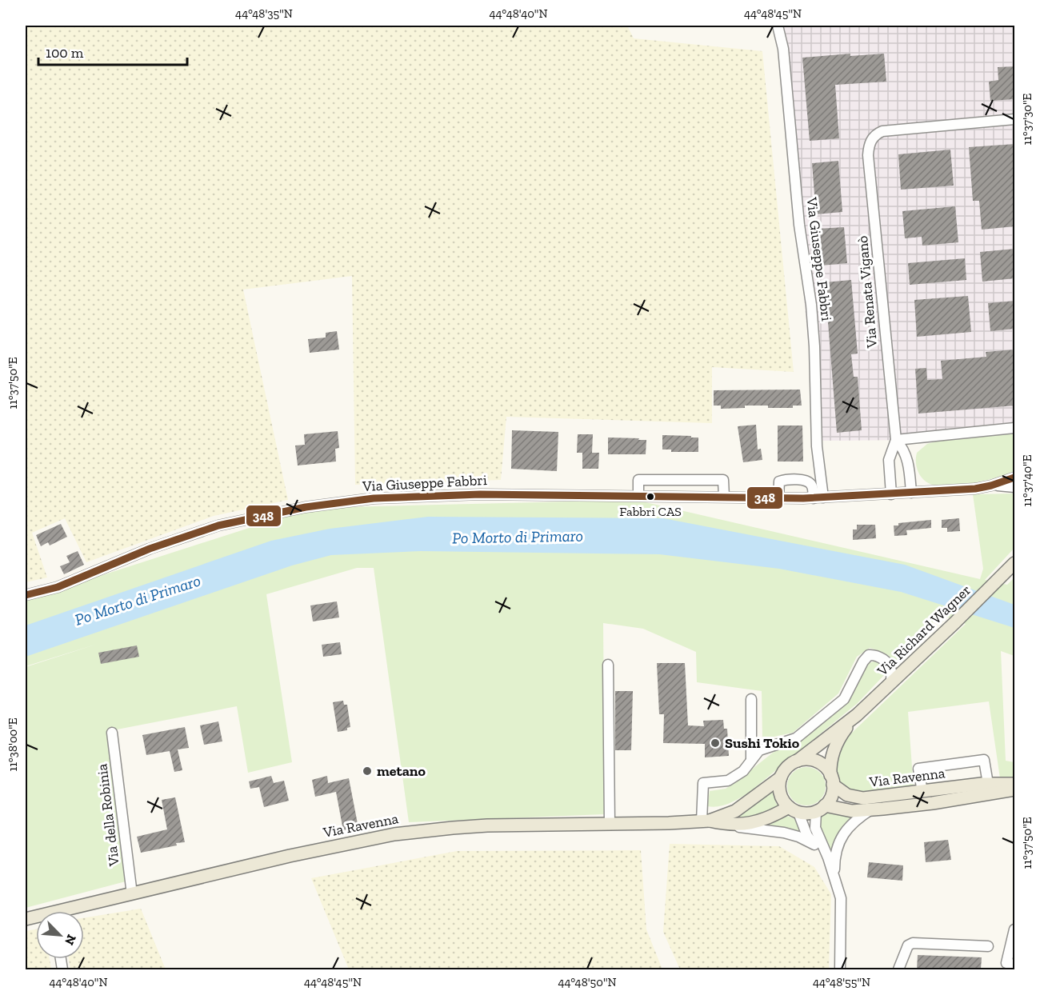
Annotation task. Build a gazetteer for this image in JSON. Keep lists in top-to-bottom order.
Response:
{
  "streets": {
    "main road": ["Via Richard Wagner", "Via Ravenna"],
    "street": ["Via Giuseppe Fabbri", "Via Renata Viganò", "Via della Robinia"]
  },
  "crossings": [
    ["Via Giuseppe Fabbri", "Via Renata Viganò"],
    ["Via Richard Wagner", "Via Ravenna"],
    ["Via Ravenna", "Via della Robinia"]
  ],
  "water": ["Po Morto di Primaro"],
  "places": ["Fabbri CAS", "Sushi Tokio", "metano"],
  "lines": ["transit line 348"],
  "scale_bar": "100 m",
  "north": "bottom right",
  "coordinates": [
    "44°48'35\"N",
    "44°48'40\"N",
    "44°48'45\"N",
    "11°37'30\"E",
    "11°37'50\"E",
    "11°37'40\"E",
    "11°38'00\"E",
    "44°48'50\"N",
    "44°48'55\"N"
  ]
}
